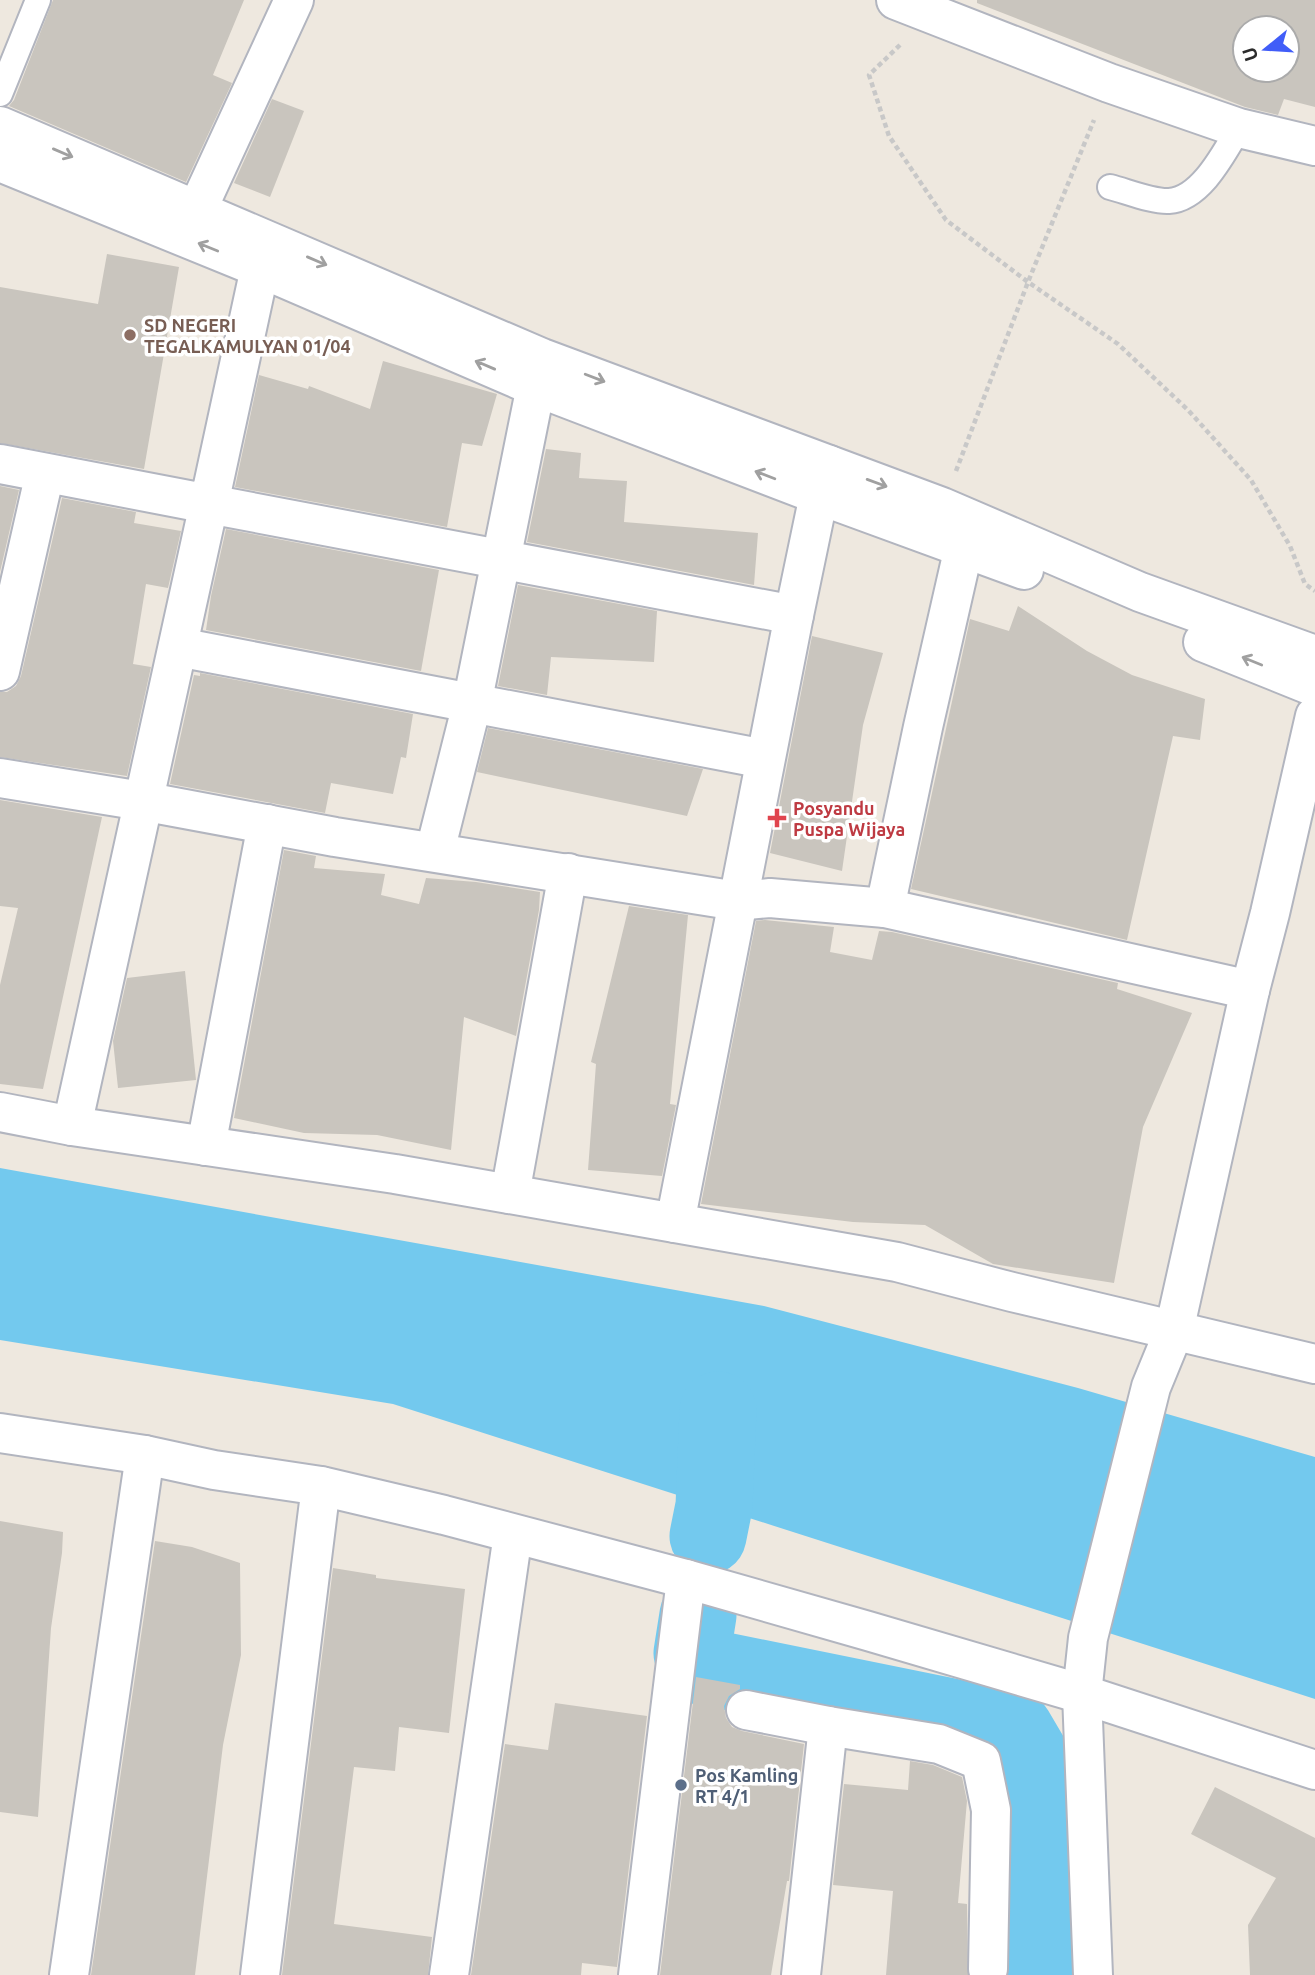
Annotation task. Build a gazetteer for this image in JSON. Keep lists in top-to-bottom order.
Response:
{
  "places": {
    "other": ["SD NEGERI TEGALKAMULYAN 01/04", "Pos Kamling RT 4/1"],
    "health": ["Posyandu Puspa Wijaya"]
  },
  "north": "left"
}
